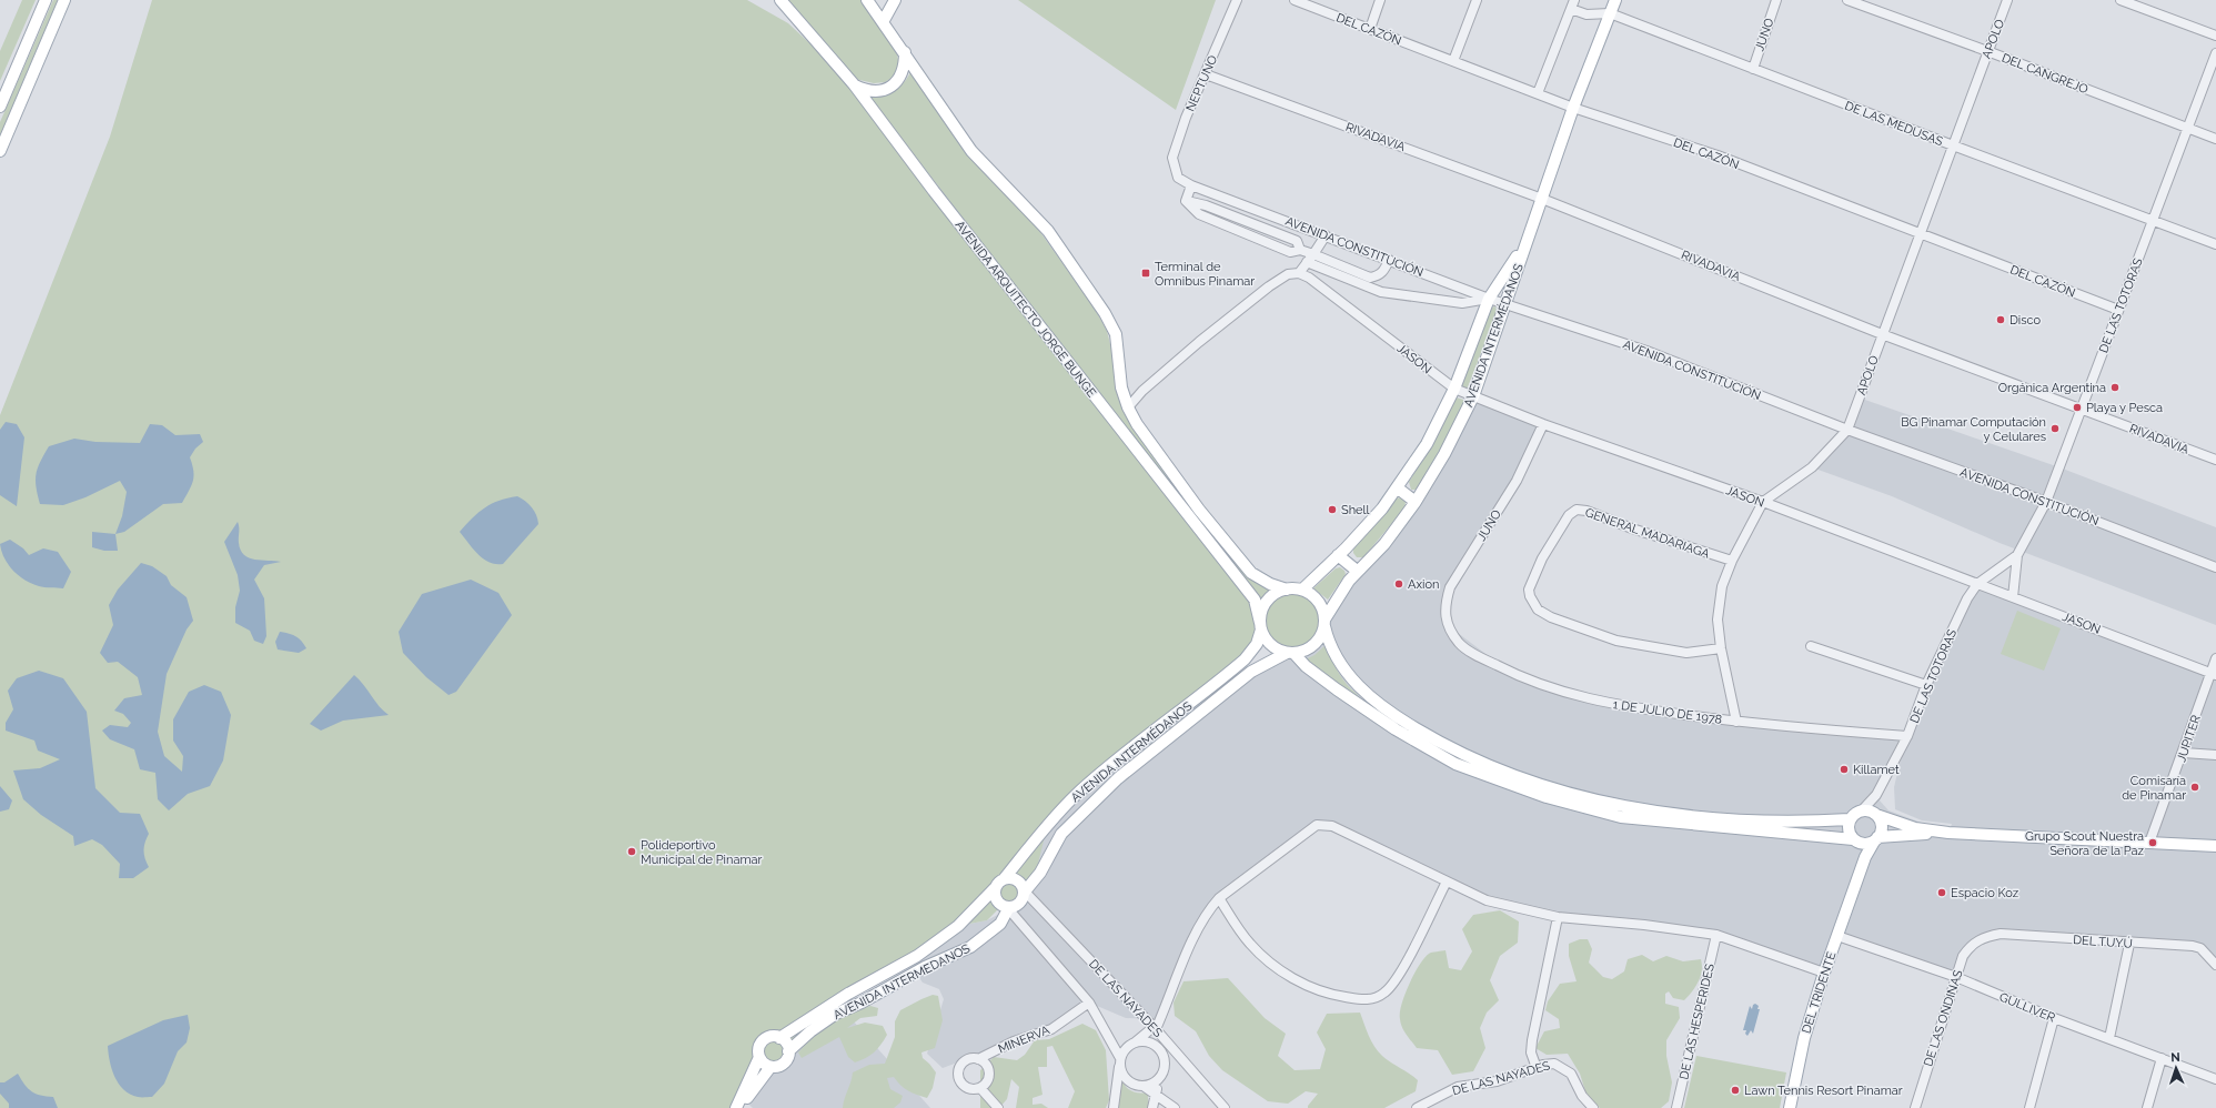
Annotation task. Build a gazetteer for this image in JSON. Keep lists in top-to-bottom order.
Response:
{
  "streets": {
    "main road": [
      "AVENIDA ARQUITECTO JORGE BUNGE",
      "AVENIDA INTERMÉDANOS",
      "AVENIDA INTERMEDANOS",
      "DEL TRIDENTE"
    ],
    "street": [
      "DEL CAZÓN",
      "JUNO",
      "APOLO",
      "DEL CANGREJO",
      "NEPTUNO",
      "DE LAS MEDUSAS",
      "RIVADAVIA",
      "AVENIDA CONSTITUCIÓN",
      "DE LAS TOTORAS",
      "JASON",
      "GENERAL MADARIAGA",
      "1 DE JULIO DE 1978",
      "JUPITER",
      "DEL TUYÚ",
      "DE LAS NAYADES",
      "GULLIVER",
      "DE LAS ONDINAS",
      "DE LAS HESPERIDES",
      "MINERVA"
    ]
  },
  "crossings": [
    ["DEL CAZÓN", "APOLO"],
    ["DEL CAZÓN", "DE LAS TOTORAS"],
    ["DEL CAZÓN", "AVENIDA INTERMÉDANOS"],
    ["JUNO", "DE LAS MEDUSAS"],
    ["JUNO", "JASON"],
    ["JUNO", "1 DE JULIO DE 1978"],
    ["APOLO", "DEL CANGREJO"],
    ["APOLO", "DE LAS MEDUSAS"],
    ["APOLO", "RIVADAVIA"],
    ["APOLO", "AVENIDA CONSTITUCIÓN"],
    ["APOLO", "JASON"],
    ["APOLO", "GENERAL MADARIAGA"],
    ["APOLO", "1 DE JULIO DE 1978"],
    ["DEL CANGREJO", "DE LAS TOTORAS"],
    ["NEPTUNO", "RIVADAVIA"],
    ["NEPTUNO", "AVENIDA CONSTITUCIÓN"],
    ["DE LAS MEDUSAS", "DE LAS TOTORAS"],
    ["DE LAS MEDUSAS", "AVENIDA INTERMÉDANOS"],
    ["RIVADAVIA", "DE LAS TOTORAS"],
    ["RIVADAVIA", "AVENIDA INTERMÉDANOS"],
    ["AVENIDA CONSTITUCIÓN", "DE LAS TOTORAS"],
    ["AVENIDA CONSTITUCIÓN", "AVENIDA INTERMÉDANOS"],
    ["DE LAS TOTORAS", "JASON"],
    ["DE LAS TOTORAS", "1 DE JULIO DE 1978"],
    ["DE LAS TOTORAS", "DEL TRIDENTE"],
    ["AVENIDA ARQUITECTO JORGE BUNGE", "AVENIDA INTERMÉDANOS"],
    ["AVENIDA INTERMÉDANOS", "JASON"],
    ["AVENIDA INTERMÉDANOS", "AVENIDA INTERMEDANOS"],
    ["AVENIDA INTERMÉDANOS", "DE LAS NAYADES"],
    ["JASON", "JUPITER"],
    ["DEL TUYÚ", "DE LAS ONDINAS"],
    ["AVENIDA INTERMEDANOS", "DE LAS NAYADES"],
    ["DEL TRIDENTE", "GULLIVER"],
    ["GULLIVER", "DE LAS ONDINAS"]
  ],
  "places": {
    "transit": ["Terminal de Omnibus Pinamar"],
    "other": [
      "Disco",
      "Orgánica Argentina",
      "Playa y Pesca",
      "BG Pinamar Computación y Celulares",
      "Shell",
      "Axion",
      "Killamet",
      "Comisaría de Pinamar",
      "Grupo Scout Nuestra Señora de la Paz",
      "Polideportivo Municipal de Pinamar",
      "Espacio Koz",
      "Lawn Tennis Resort Pinamar"
    ]
  },
  "north": "top"
}
